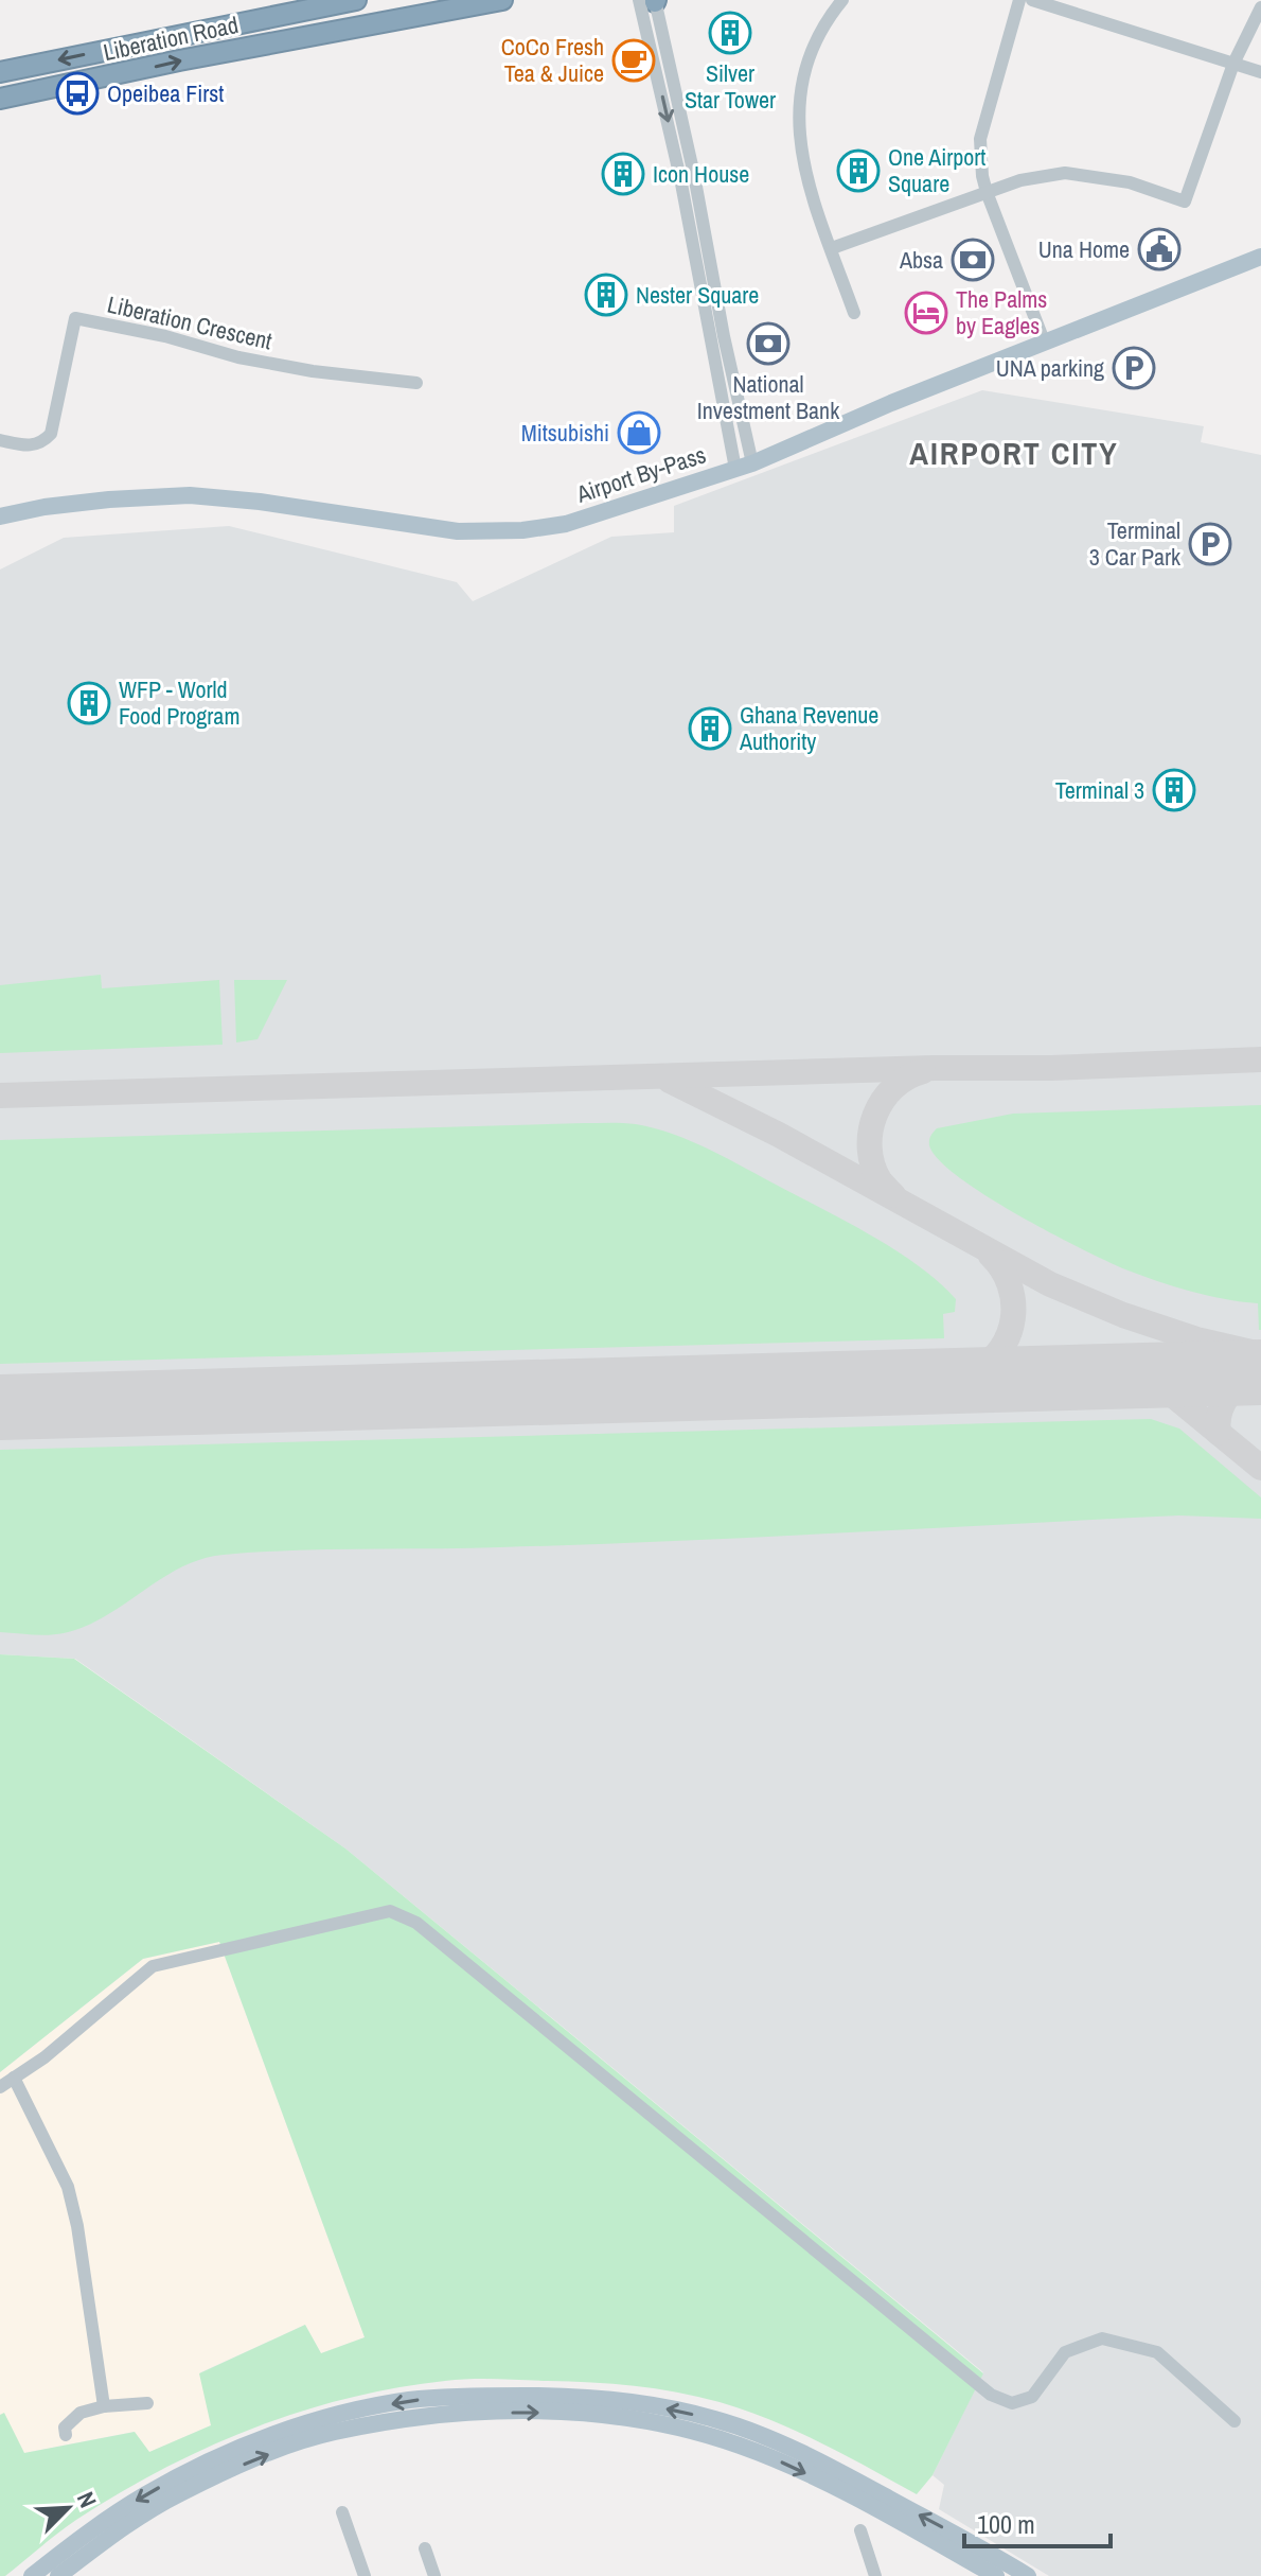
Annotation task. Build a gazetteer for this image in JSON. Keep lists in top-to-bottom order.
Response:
{
  "streets": {
    "highway": ["Liberation Road"],
    "main road": ["Airport By-Pass"],
    "street": ["Liberation Crescent"]
  },
  "districts": ["AIRPORT CITY"],
  "places": {
    "building": [
      "Silver Star Tower",
      "One Airport Square",
      "Icon House",
      "Nester Square",
      "WFP - World Food Program",
      "Ghana Revenue Authority",
      "Terminal 3"
    ],
    "cafe": ["CoCo Fresh Tea & Juice"],
    "bus stop": ["Opeibea First"],
    "public building": ["Una Home"],
    "bank": ["Absa", "National Investment Bank"],
    "hotel": ["The Palms by Eagles"],
    "parking": ["UNA parking", "Terminal 3 Car Park"],
    "shop": ["Mitsubishi"]
  },
  "scale_bar": "100 m",
  "north": "top right"
}
